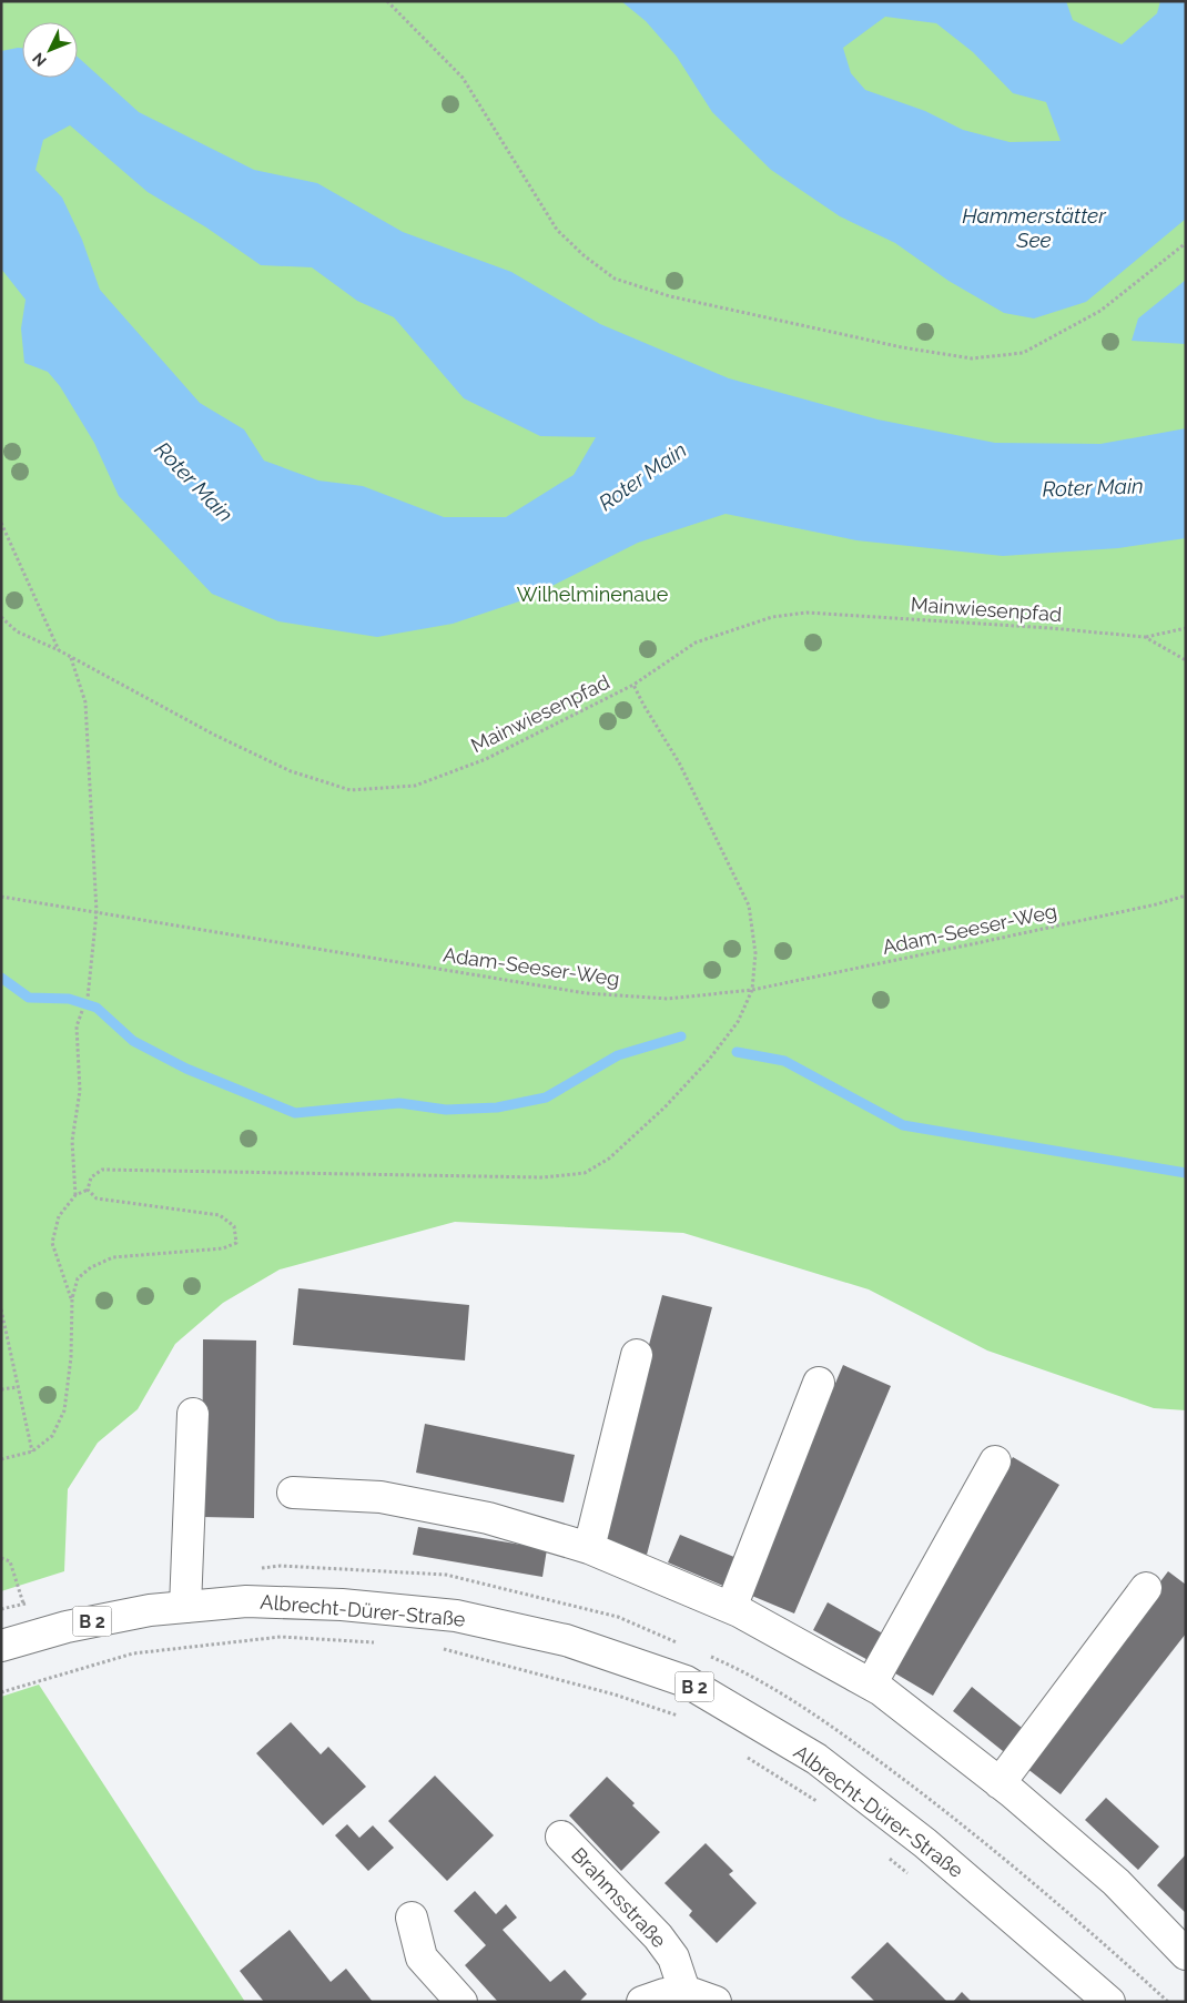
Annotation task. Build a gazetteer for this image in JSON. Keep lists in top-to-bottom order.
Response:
{
  "streets": {
    "street": ["Albrecht-Dürer-Straße", "B 2", "Brahmsstraße"],
    "path": ["Mainwiesenpfad", "Adam-Seeser-Weg"]
  },
  "water": ["Hammerstätter See", "Roter Main"],
  "parks": ["Wilhelminenaue"],
  "north": "bottom left"
}
